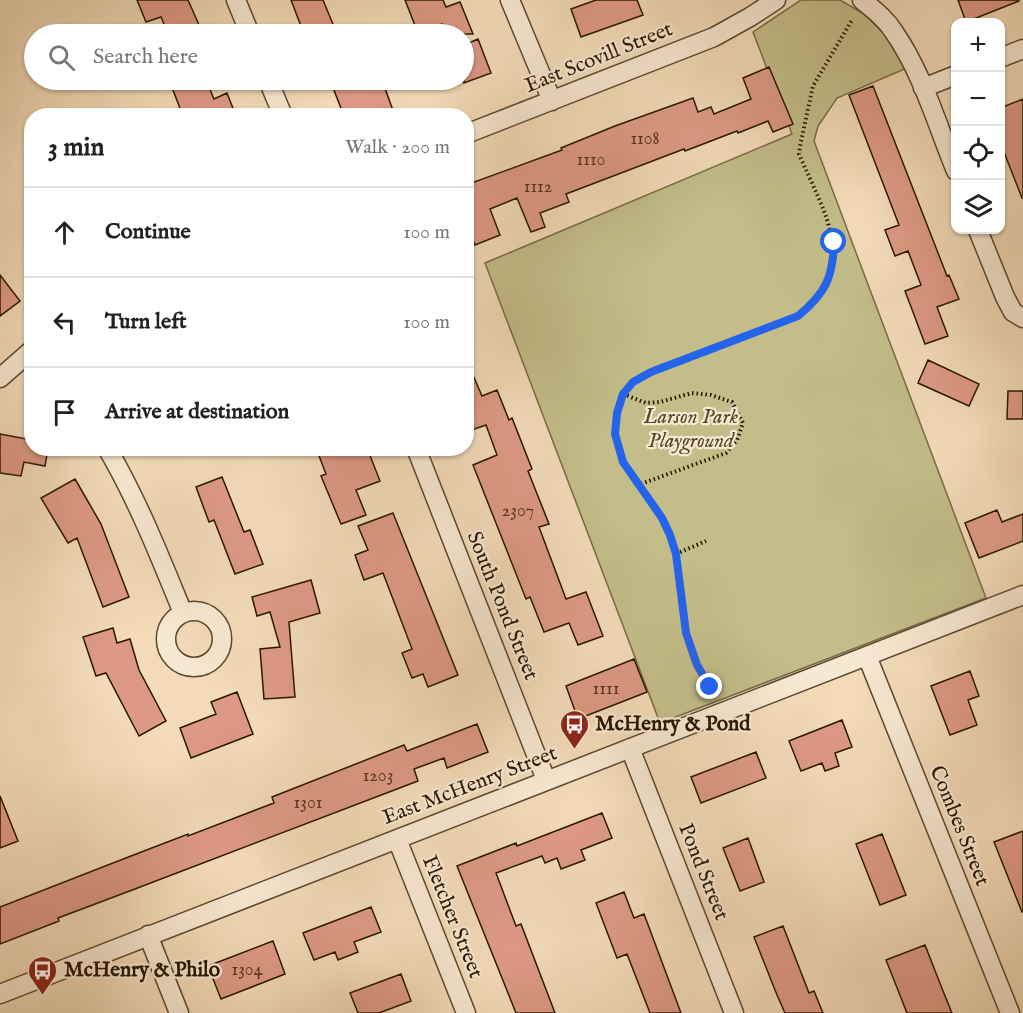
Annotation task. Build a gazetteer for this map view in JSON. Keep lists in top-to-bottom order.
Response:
{
  "streets": {
    "street": [
      "East Scovill Street",
      "South Pond Street",
      "East McHenry Street",
      "Combes Street",
      "Pond Street",
      "Fletcher Street"
    ]
  },
  "crossings": [
    ["South Pond Street", "East McHenry Street"],
    ["East McHenry Street", "Combes Street"],
    ["East McHenry Street", "Pond Street"],
    ["East McHenry Street", "Fletcher Street"]
  ],
  "parks": ["Larson Park Playground"],
  "places": {
    "bus stop": ["McHenry & Pond", "McHenry & Philo"]
  },
  "house_numbers": [
    "1108",
    "1110",
    "1112",
    "2307",
    "1111",
    "1203",
    "1301",
    "1304"
  ],
  "page": {
    "map_buttons": ["+", "−"],
    "search": "Search here",
    "heading": ["3 min", "Walk · 200 m"],
    "list": [
      ["Continue", "100 m"],
      ["Turn left", "100 m"],
      "Arrive at destination"
    ]
  }
}
